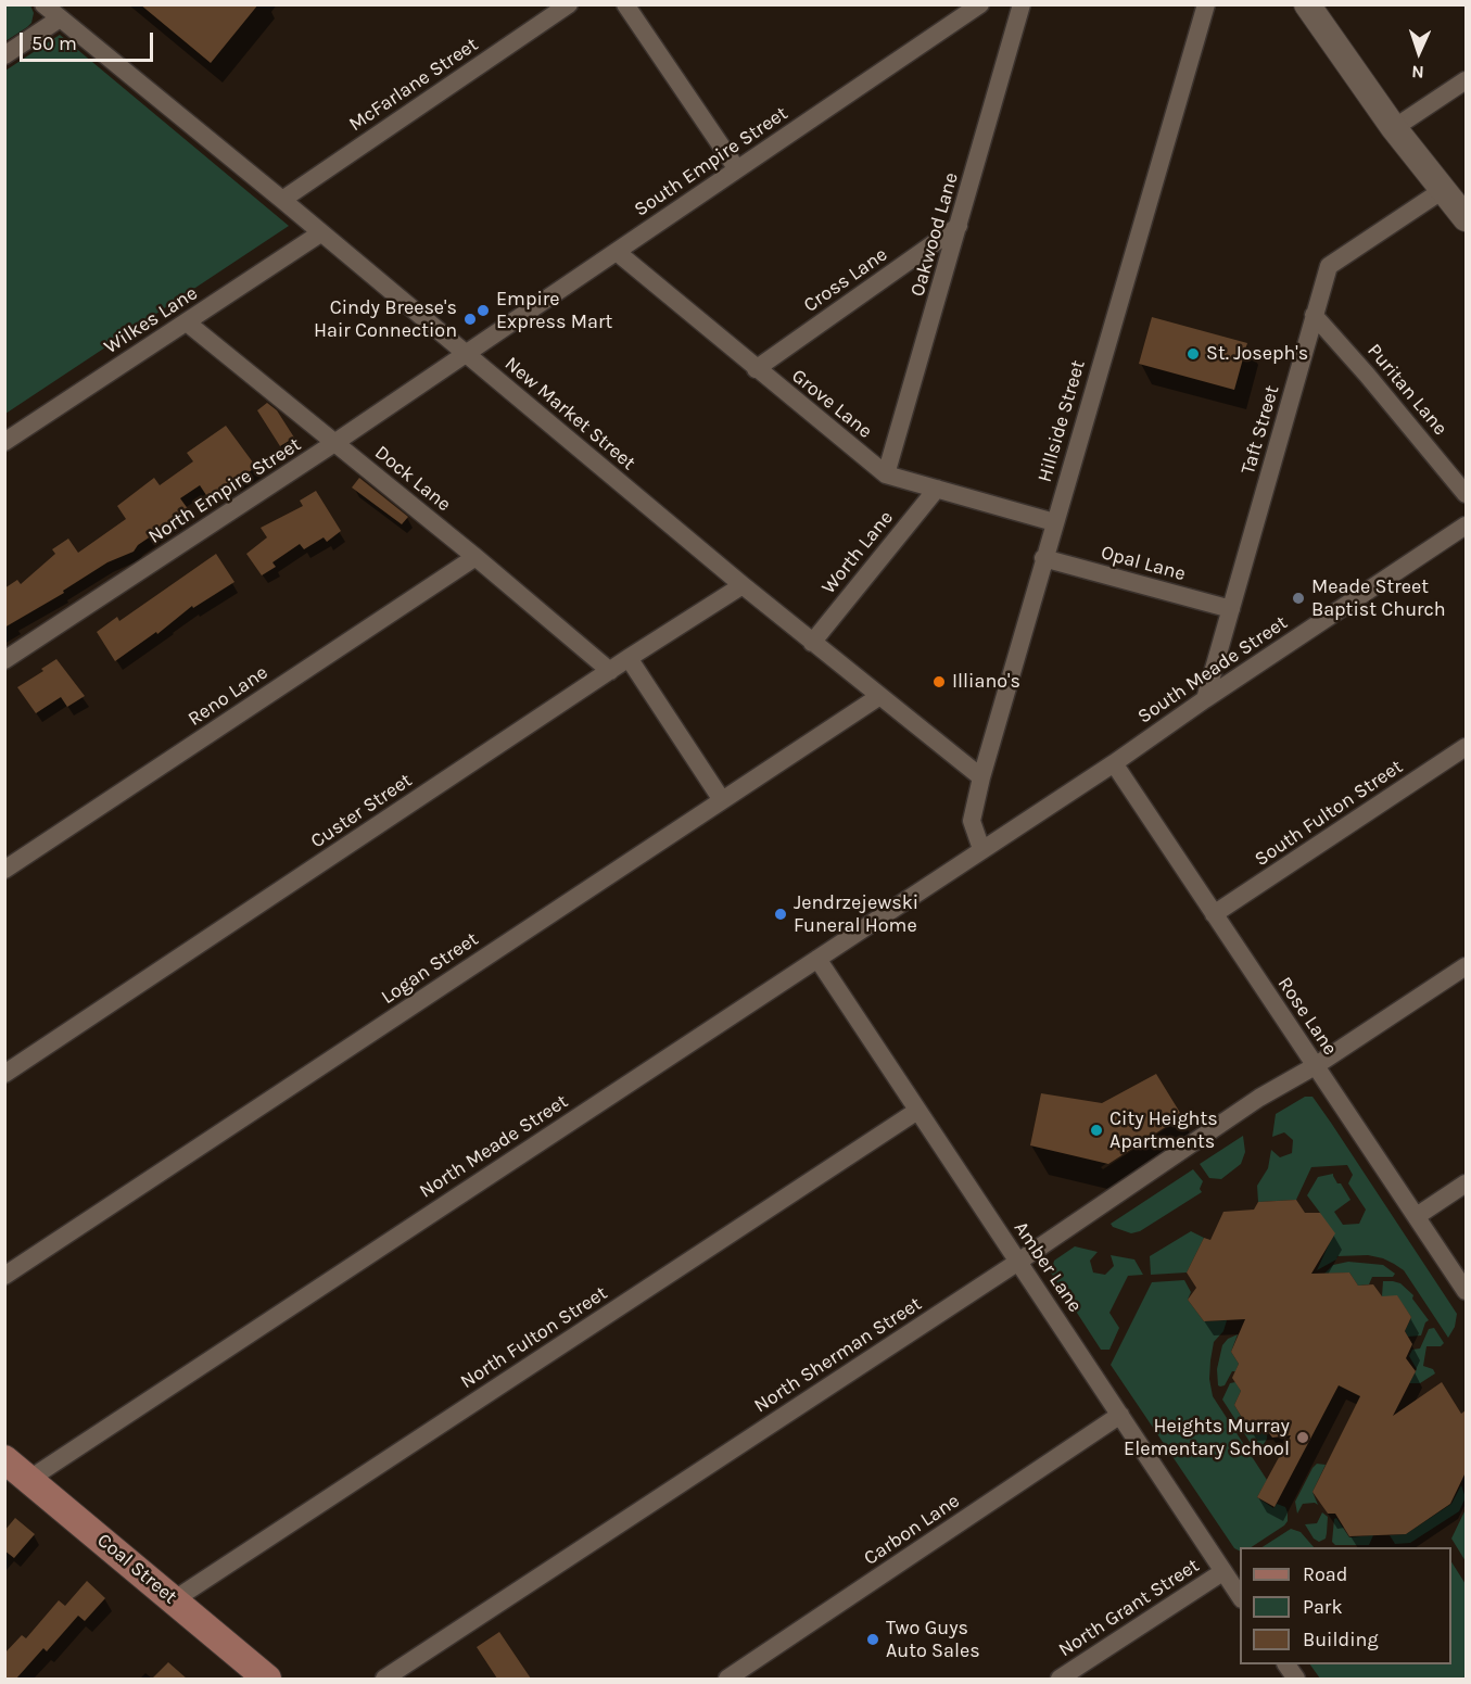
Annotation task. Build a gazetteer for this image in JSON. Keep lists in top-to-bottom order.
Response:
{
  "streets": {
    "main road": ["Coal Street"],
    "street": [
      "McFarlane Street",
      "South Empire Street",
      "Oakwood Lane",
      "Cross Lane",
      "Wilkes Lane",
      "Puritan Lane",
      "Grove Lane",
      "New Market Street",
      "Hillside Street",
      "Taft Street",
      "Dock Lane",
      "North Empire Street",
      "Worth Lane",
      "Opal Lane",
      "South Meade Street",
      "Reno Lane",
      "Custer Street",
      "South Fulton Street",
      "Logan Street",
      "Rose Lane",
      "North Meade Street",
      "Amber Lane",
      "North Fulton Street",
      "North Sherman Street",
      "Carbon Lane",
      "North Grant Street"
    ]
  },
  "crossings": [
    ["McFarlane Street", "New Market Street"],
    ["South Empire Street", "Grove Lane"],
    ["South Empire Street", "New Market Street"],
    ["South Empire Street", "North Empire Street"],
    ["Oakwood Lane", "Cross Lane"],
    ["Oakwood Lane", "Grove Lane"],
    ["Cross Lane", "Grove Lane"],
    ["Wilkes Lane", "New Market Street"],
    ["Wilkes Lane", "Dock Lane"],
    ["Puritan Lane", "Taft Street"],
    ["Grove Lane", "Hillside Street"],
    ["Grove Lane", "Worth Lane"],
    ["New Market Street", "Hillside Street"],
    ["New Market Street", "North Empire Street"],
    ["New Market Street", "Worth Lane"],
    ["New Market Street", "Custer Street"],
    ["New Market Street", "Logan Street"],
    ["Hillside Street", "Opal Lane"],
    ["Hillside Street", "South Meade Street"],
    ["Hillside Street", "North Meade Street"],
    ["Taft Street", "Opal Lane"],
    ["Taft Street", "South Meade Street"],
    ["Dock Lane", "North Empire Street"],
    ["Dock Lane", "Reno Lane"],
    ["Dock Lane", "Custer Street"],
    ["South Meade Street", "Rose Lane"],
    ["South Meade Street", "North Meade Street"],
    ["South Fulton Street", "Rose Lane"],
    ["Rose Lane", "North Sherman Street"],
    ["North Meade Street", "Amber Lane"],
    ["North Meade Street", "Coal Street"],
    ["Amber Lane", "North Fulton Street"],
    ["Amber Lane", "North Sherman Street"],
    ["Amber Lane", "Carbon Lane"],
    ["Amber Lane", "North Grant Street"],
    ["North Fulton Street", "Coal Street"]
  ],
  "places": [
    "Empire Express Mart",
    "Cindy Breese's Hair Connection",
    "St. Joseph's",
    "Meade Street Baptist Church",
    "Illiano's",
    "Jendrzejewski Funeral Home",
    "City Heights Apartments",
    "Heights Murray Elementary School",
    "Two Guys Auto Sales"
  ],
  "legend": ["Road", "Park", "Building"],
  "scale_bar": "50 m",
  "north": "bottom"
}
